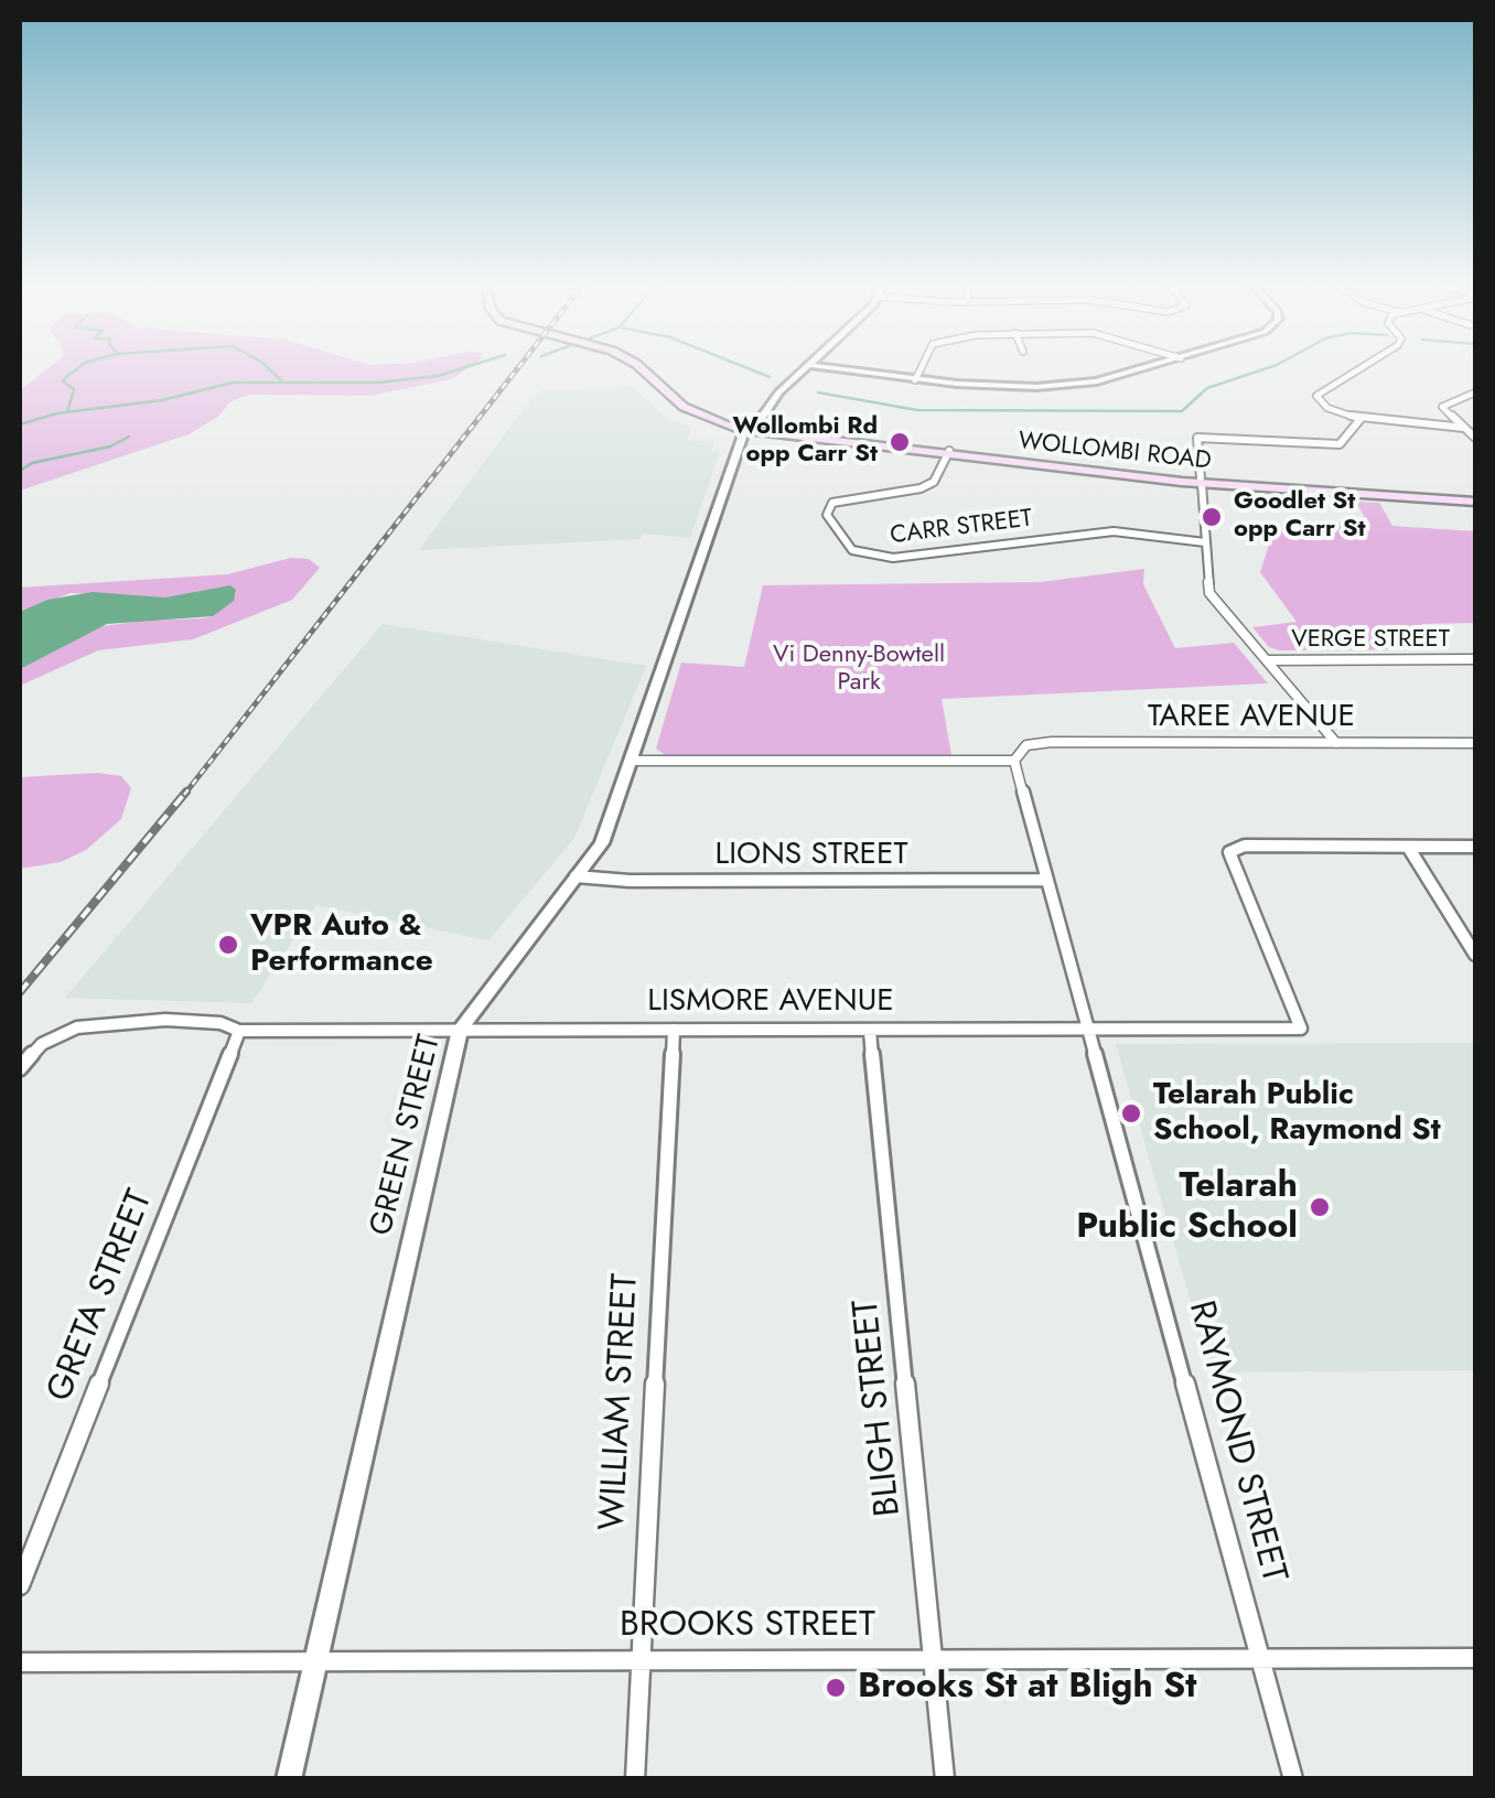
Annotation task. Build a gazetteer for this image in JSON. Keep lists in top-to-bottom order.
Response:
{
  "streets": {
    "main road": ["WOLLOMBI ROAD"],
    "street": [
      "CARR STREET",
      "VERGE STREET",
      "TAREE AVENUE",
      "LIONS STREET",
      "LISMORE AVENUE",
      "GREEN STREET",
      "GRETA STREET",
      "WILLIAM STREET",
      "BLIGH STREET",
      "RAYMOND STREET",
      "BROOKS STREET"
    ]
  },
  "crossings": [
    ["WOLLOMBI ROAD", "CARR STREET"],
    ["WOLLOMBI ROAD", "GREEN STREET"],
    ["TAREE AVENUE", "RAYMOND STREET"],
    ["LIONS STREET", "GREEN STREET"],
    ["LIONS STREET", "RAYMOND STREET"],
    ["LISMORE AVENUE", "GREEN STREET"],
    ["LISMORE AVENUE", "GRETA STREET"],
    ["LISMORE AVENUE", "WILLIAM STREET"],
    ["LISMORE AVENUE", "BLIGH STREET"],
    ["LISMORE AVENUE", "RAYMOND STREET"],
    ["GREEN STREET", "BROOKS STREET"],
    ["WILLIAM STREET", "BROOKS STREET"],
    ["BLIGH STREET", "BROOKS STREET"],
    ["RAYMOND STREET", "BROOKS STREET"]
  ],
  "parks": ["Vi Denny-Bowtell Park"],
  "places": [
    "Wollombi Rd opp Carr St",
    "Goodlet St opp Carr St",
    "VPR Auto & Performance",
    "Telarah Public School, Raymond St",
    "Telarah Public School",
    "Brooks St at Bligh St"
  ]
}
